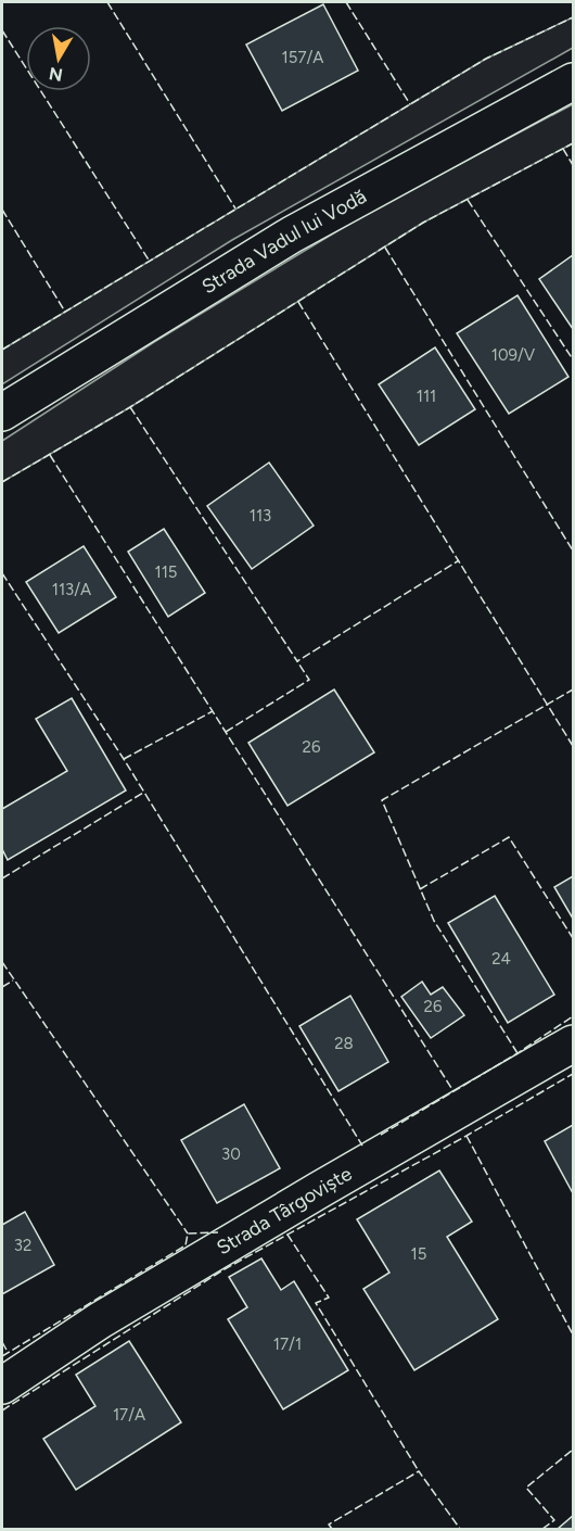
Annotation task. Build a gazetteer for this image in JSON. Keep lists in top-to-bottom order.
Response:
{
  "streets": {
    "street": ["Strada Vadul lui Vodă", "Strada Târgoviște"]
  },
  "house_numbers": [
    "157/A",
    "109/V",
    "111",
    "113",
    "115",
    "113/A",
    "26",
    "24",
    "26",
    "28",
    "30",
    "32",
    "15",
    "17/1",
    "17/A"
  ],
  "north": "bottom"
}
